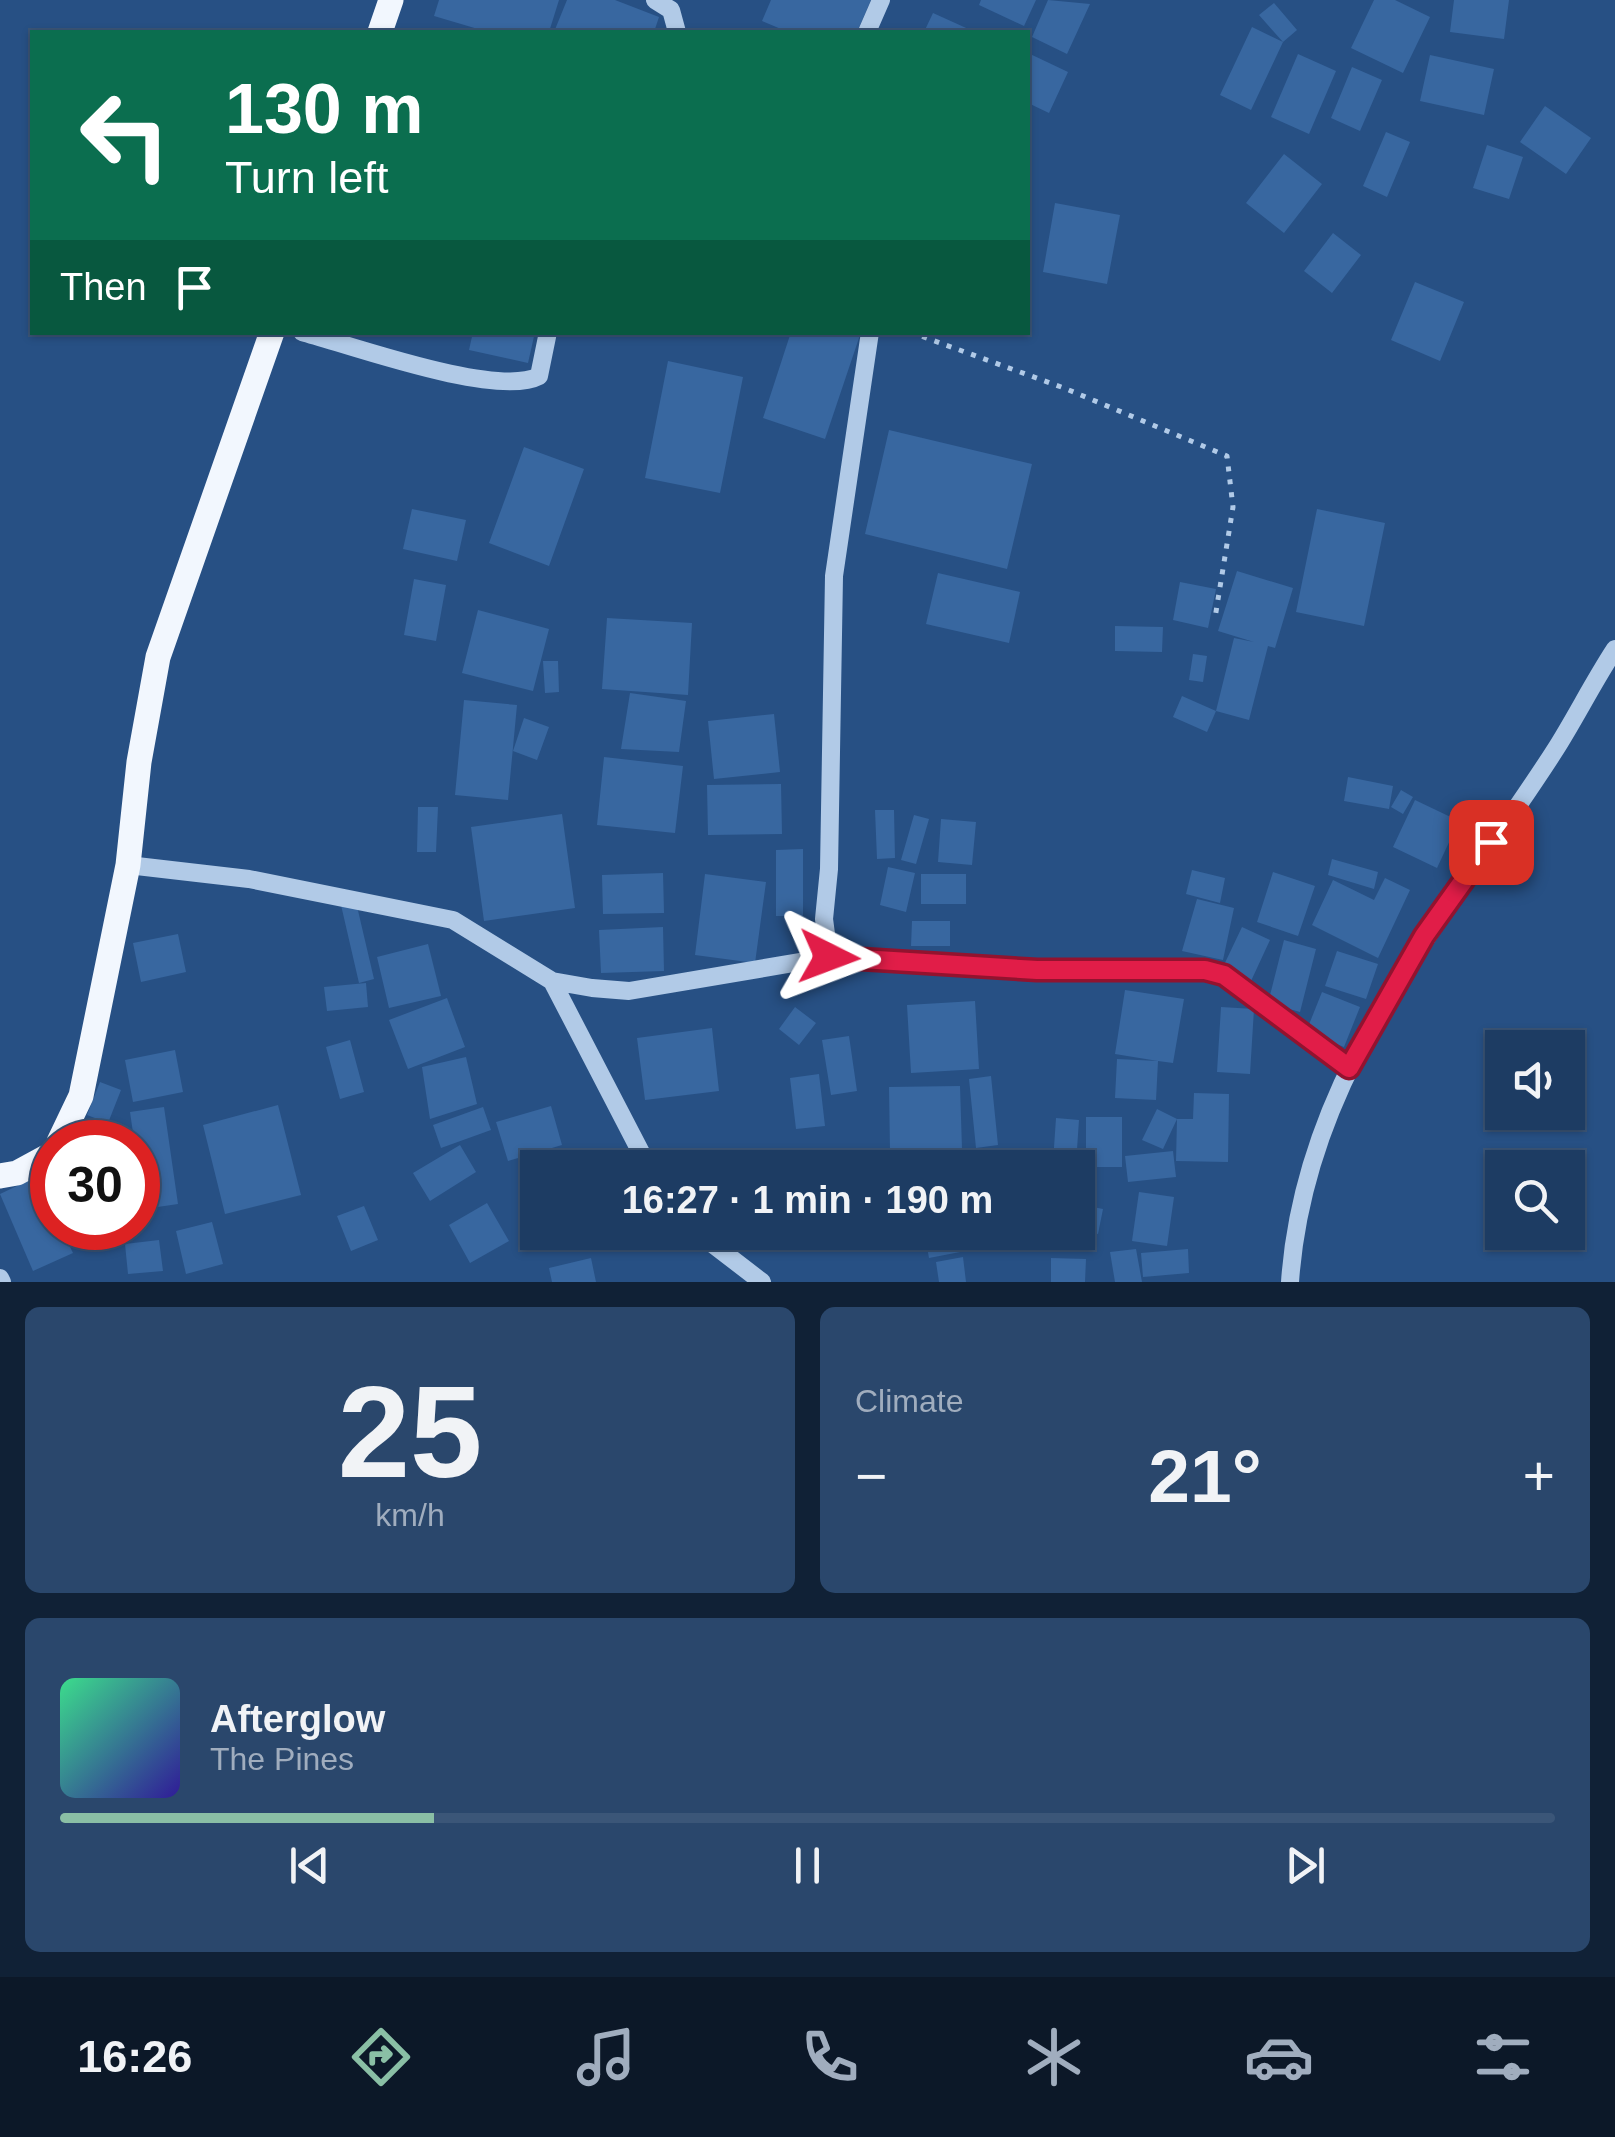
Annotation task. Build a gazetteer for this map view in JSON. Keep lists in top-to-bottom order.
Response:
{
  "page": {
    "turn": ["130 m", "Turn left"],
    "then": "Then",
    "limit": "30",
    "trip": "16:27 · 1 min · 190 m",
    "tile": [
      ["25", "km/h"],
      "Climate"
    ],
    "heat": ["−", "21°", "+"],
    "song": ["Afterglow", "The Pines"],
    "tabs": "16:26"
  }
}
